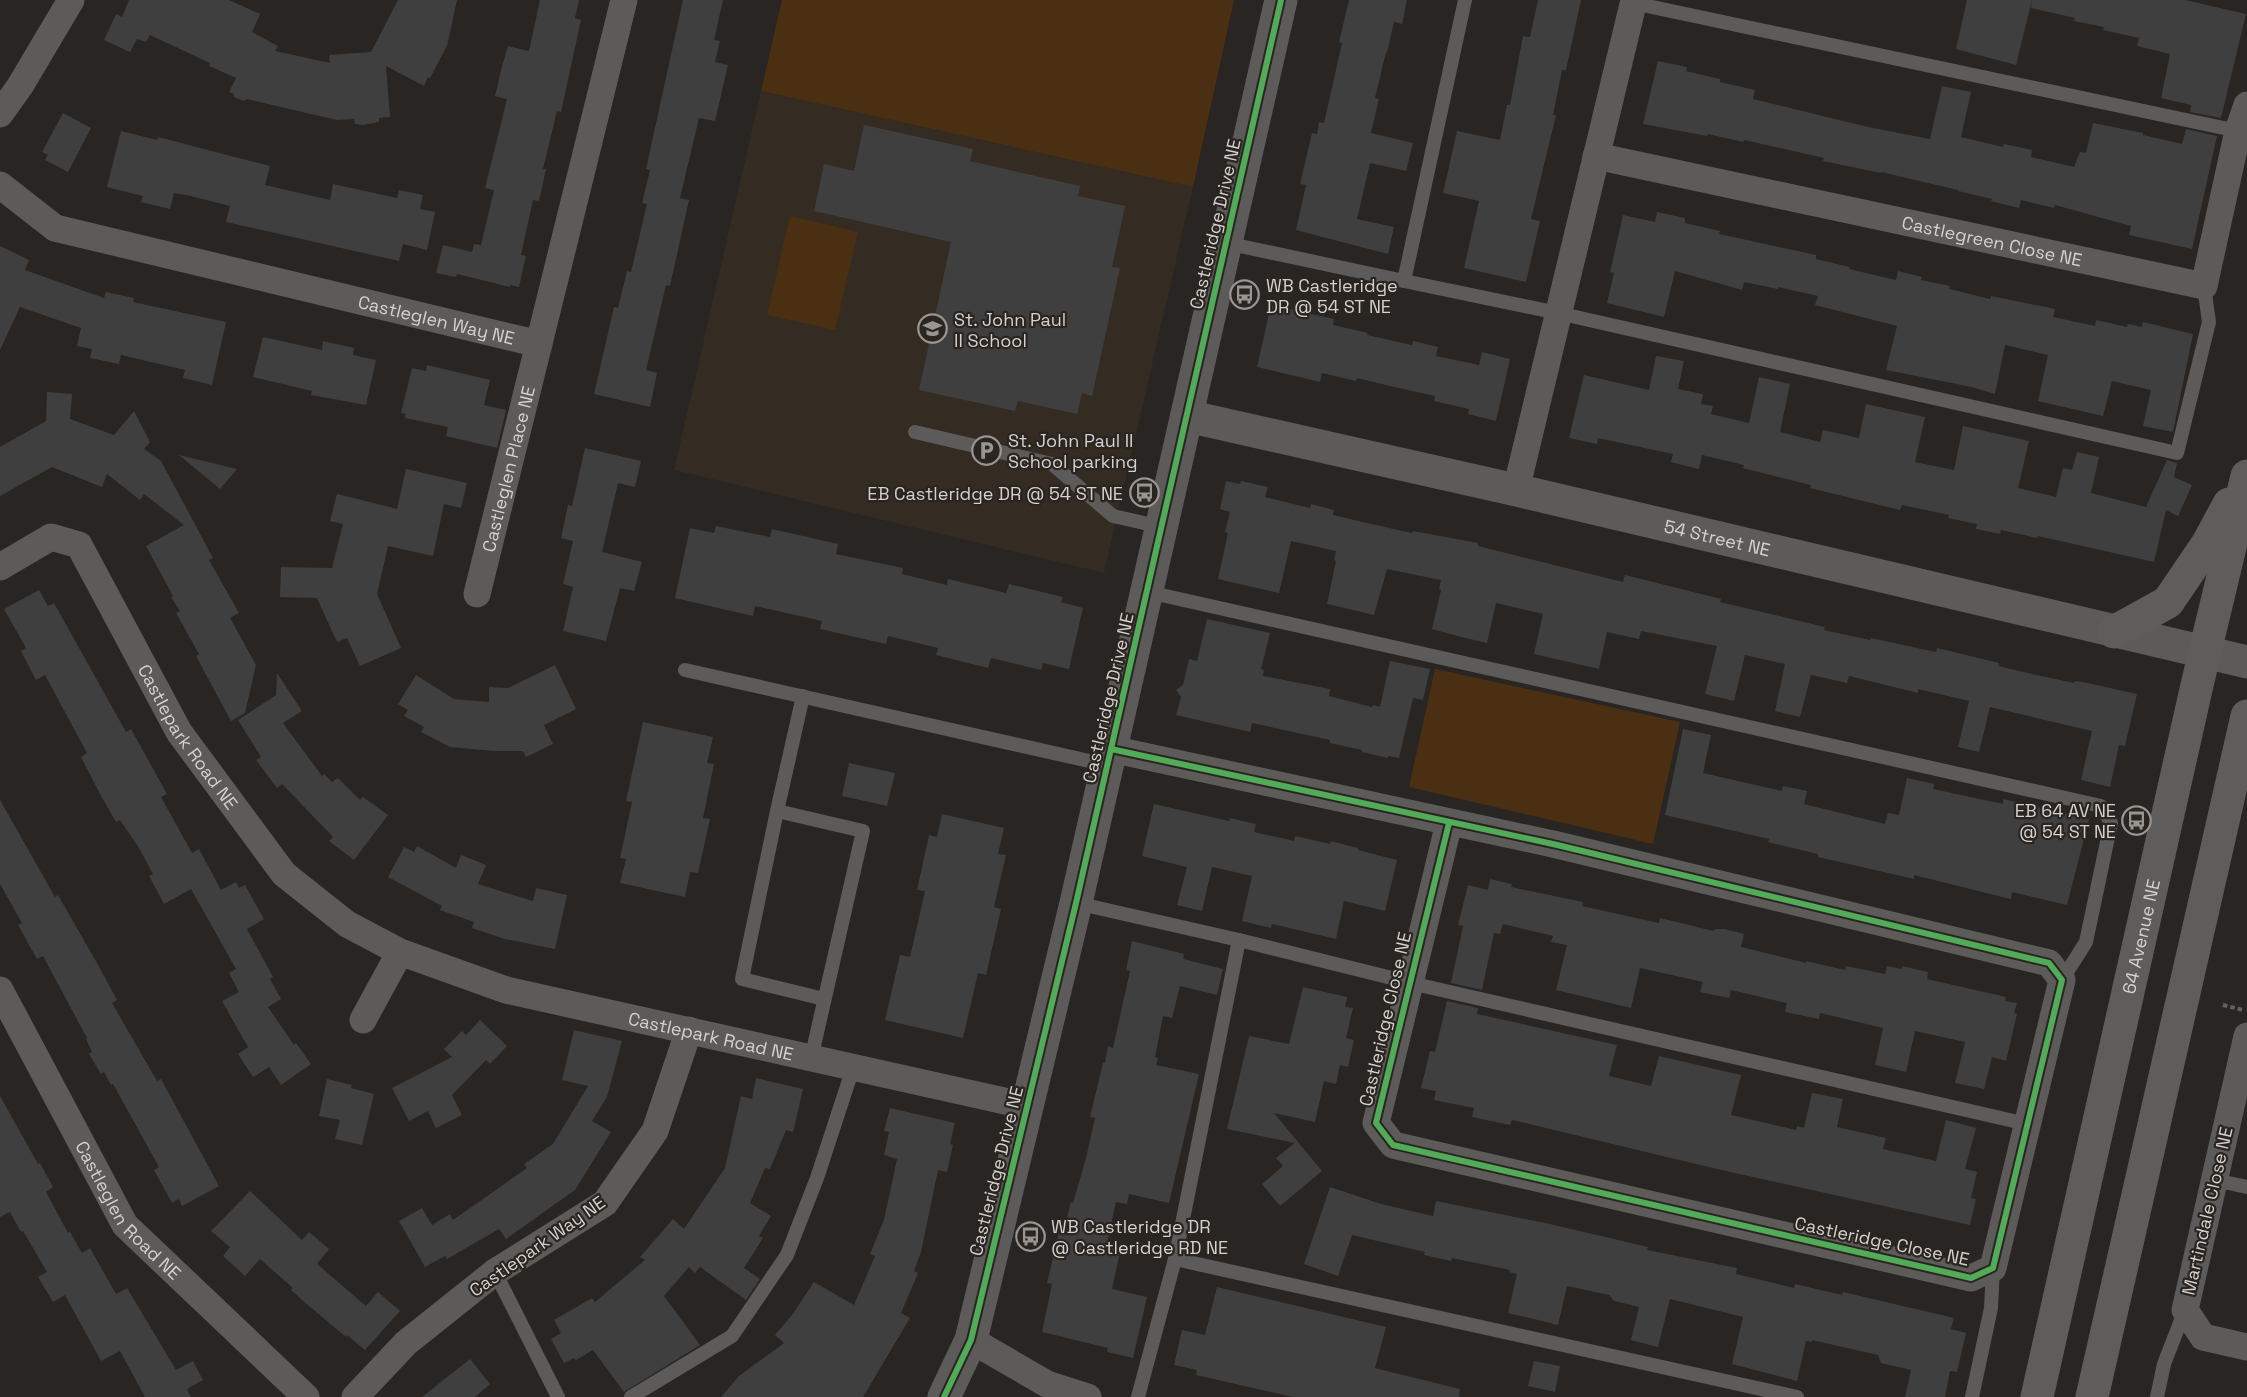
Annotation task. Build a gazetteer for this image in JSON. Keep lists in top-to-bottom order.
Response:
{
  "streets": {
    "main road": ["64 Avenue NE"],
    "street": [
      "Castleridge Drive NE",
      "Castlegreen Close NE",
      "Castleglen Way NE",
      "Castleglen Place NE",
      "54 Street NE",
      "Castlepark Road NE",
      "Castleridge Close NE",
      "Castleglen Road NE",
      "Martindale Close NE",
      "Castlepark Way NE"
    ]
  },
  "crossings": [
    ["Castleridge Drive NE", "54 Street NE"],
    ["Castleridge Drive NE", "Castlepark Road NE"],
    ["Castleglen Way NE", "Castleglen Place NE"],
    ["54 Street NE", "64 Avenue NE"],
    ["Castlepark Road NE", "Castlepark Way NE"]
  ],
  "places": {
    "bus stop": [
      "WB Castleridge DR @ 54 ST NE",
      "EB Castleridge DR @ 54 ST NE",
      "EB 64 AV NE @ 54 ST NE",
      "WB Castleridge DR @ Castleridge RD NE"
    ],
    "school or university": ["St. John Paul II School"],
    "parking": ["St. John Paul II School parking"]
  }
}
